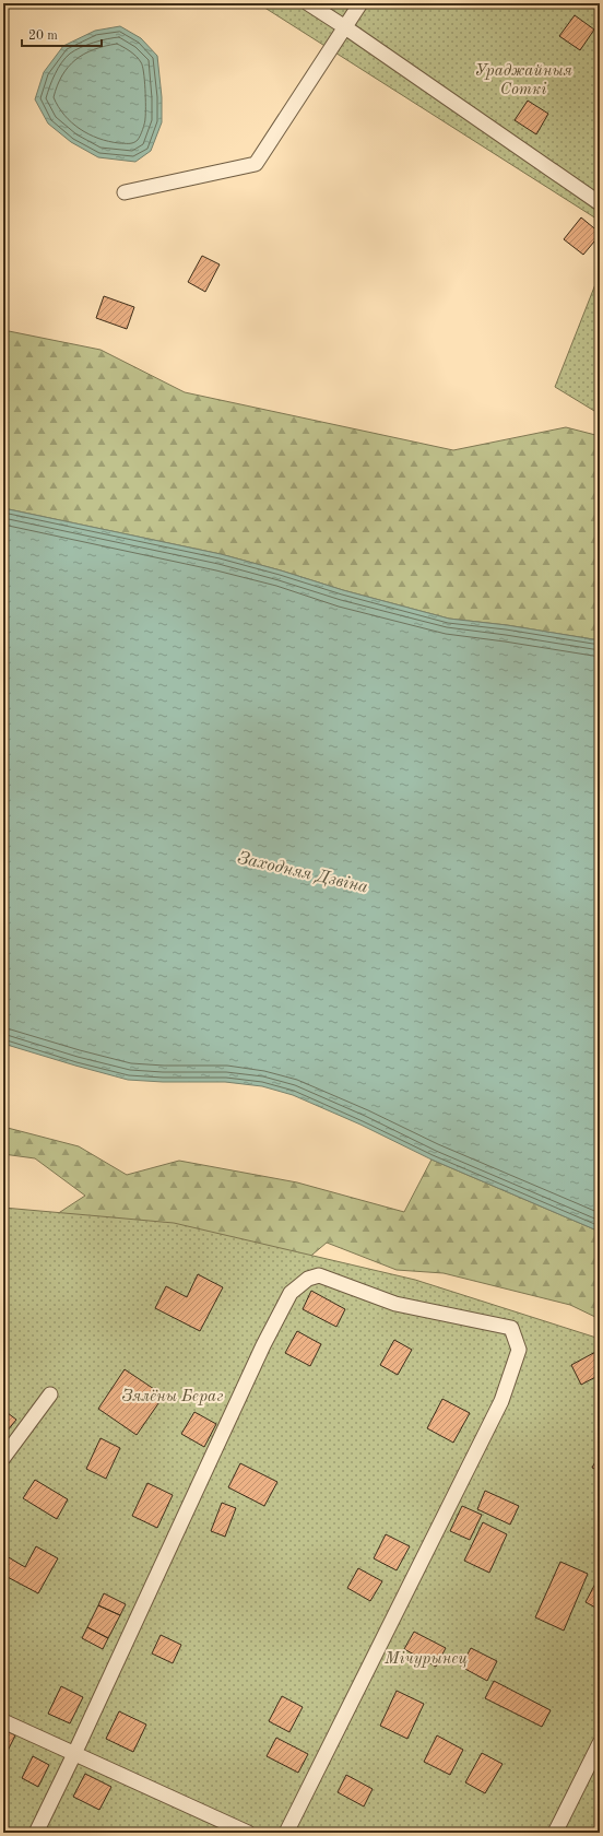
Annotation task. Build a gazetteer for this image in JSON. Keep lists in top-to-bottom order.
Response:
{
  "water": ["Заходняя Дзвіна"],
  "parks": ["Ураджайныя Соткі", "Зялёны Бераг", "Мічурынец"],
  "scale_bar": "20 m"
}
